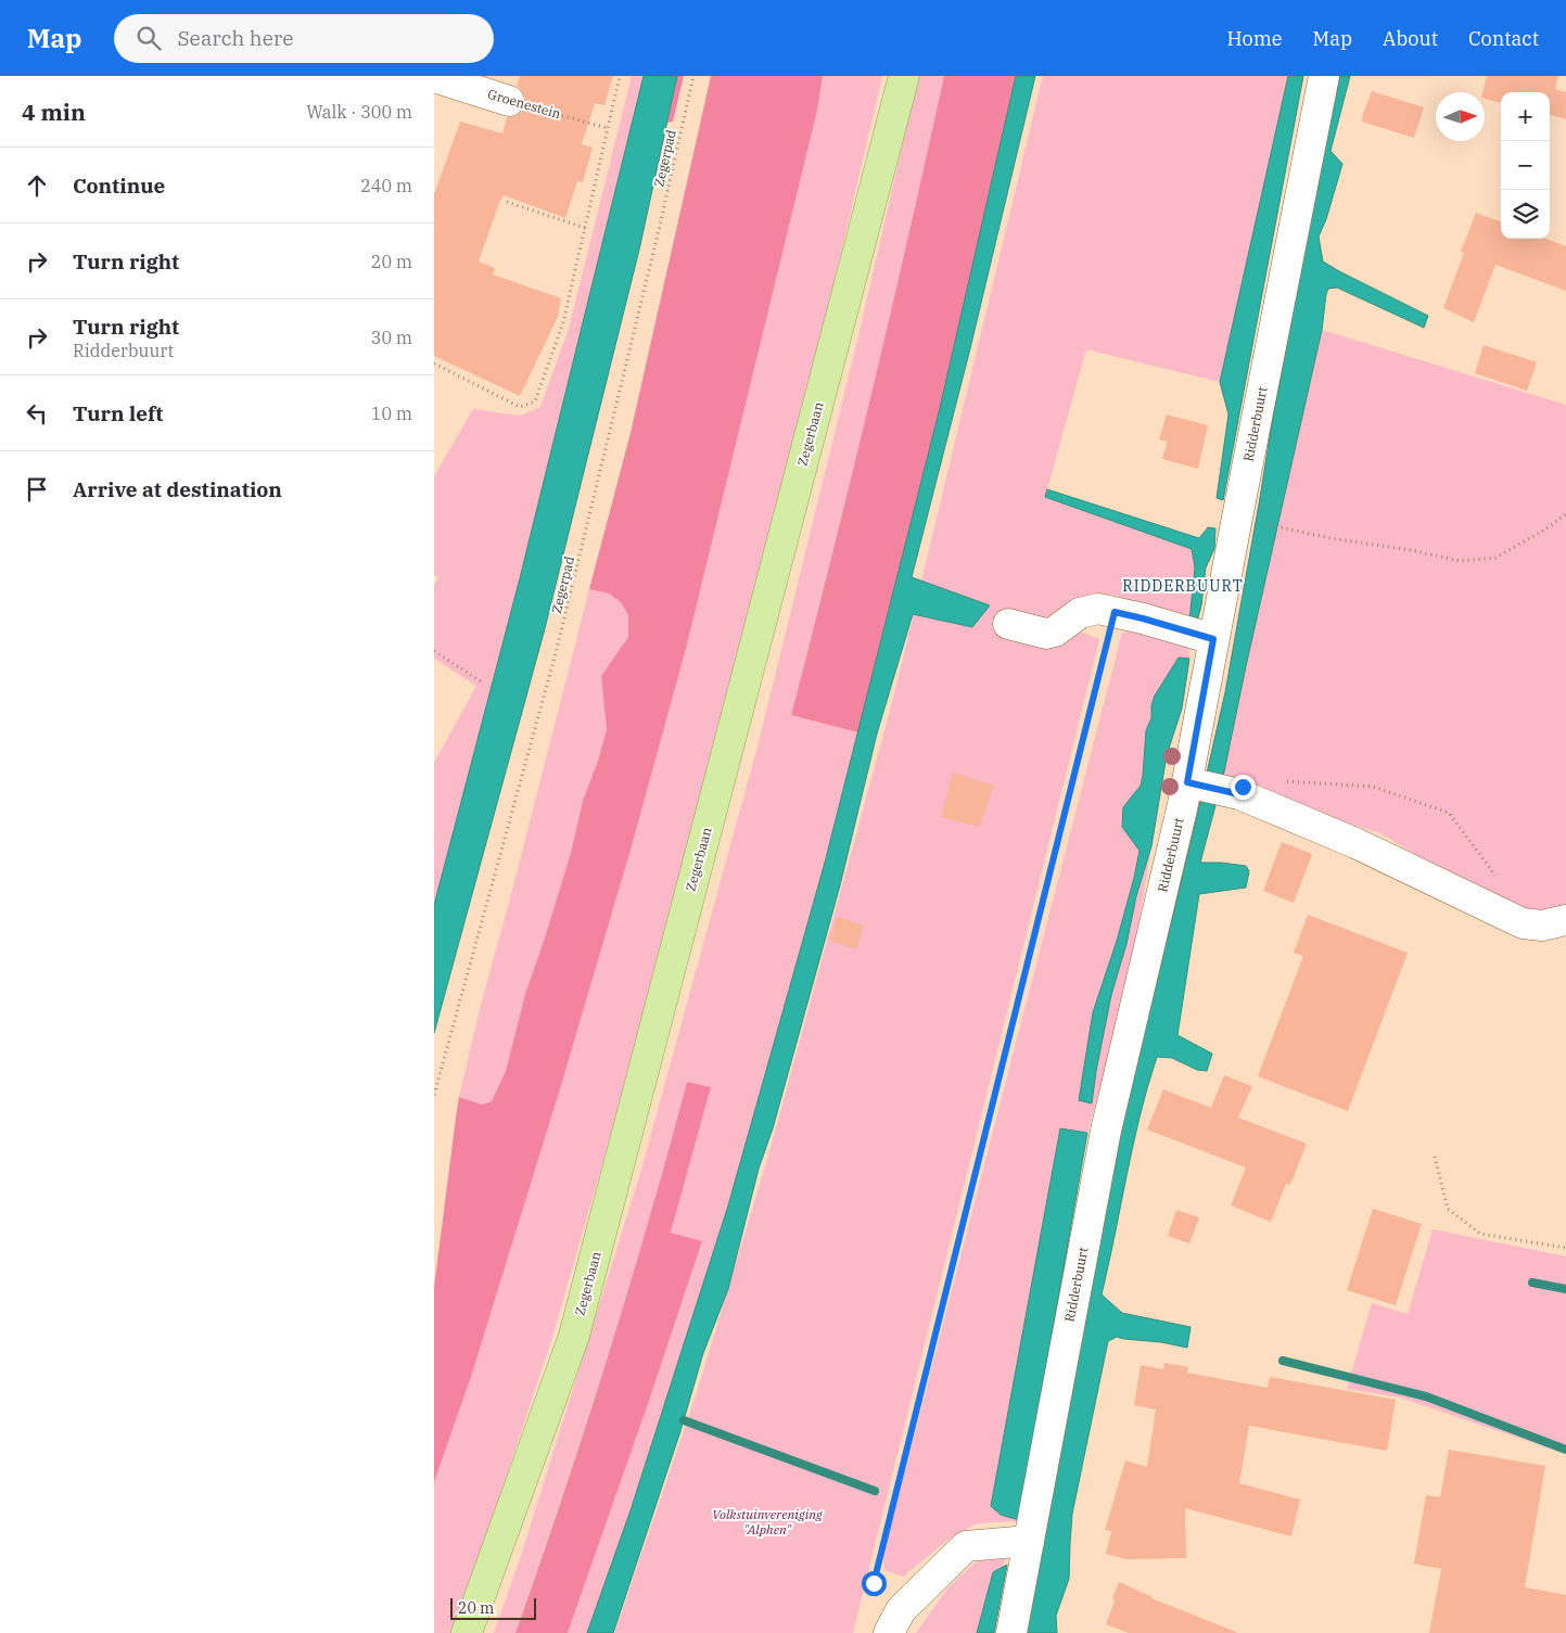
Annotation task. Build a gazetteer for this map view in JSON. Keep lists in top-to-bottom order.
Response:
{
  "streets": {
    "main road": ["Zegerbaan"],
    "street": ["Groenestein", "Ridderbuurt"],
    "path": ["Zegerpad"]
  },
  "districts": ["RIDDERBUURT"],
  "parks": ["Volkstuinvereniging \"Alphen\""],
  "scale_bar": "20 m",
  "north": "right",
  "page": {
    "header": "Map",
    "search": "Search here",
    "nav": [
      "Home",
      "Map",
      "About",
      "Contact"
    ],
    "heading": ["4 min", "Walk · 300 m"],
    "map_buttons": ["+", "−"],
    "list": [
      ["Continue", "240 m"],
      ["Turn right", "20 m"],
      ["Turn right", "Ridderbuurt", "30 m"],
      ["Turn left", "10 m"],
      "Arrive at destination"
    ],
    "scale": "20 m"
  }
}
